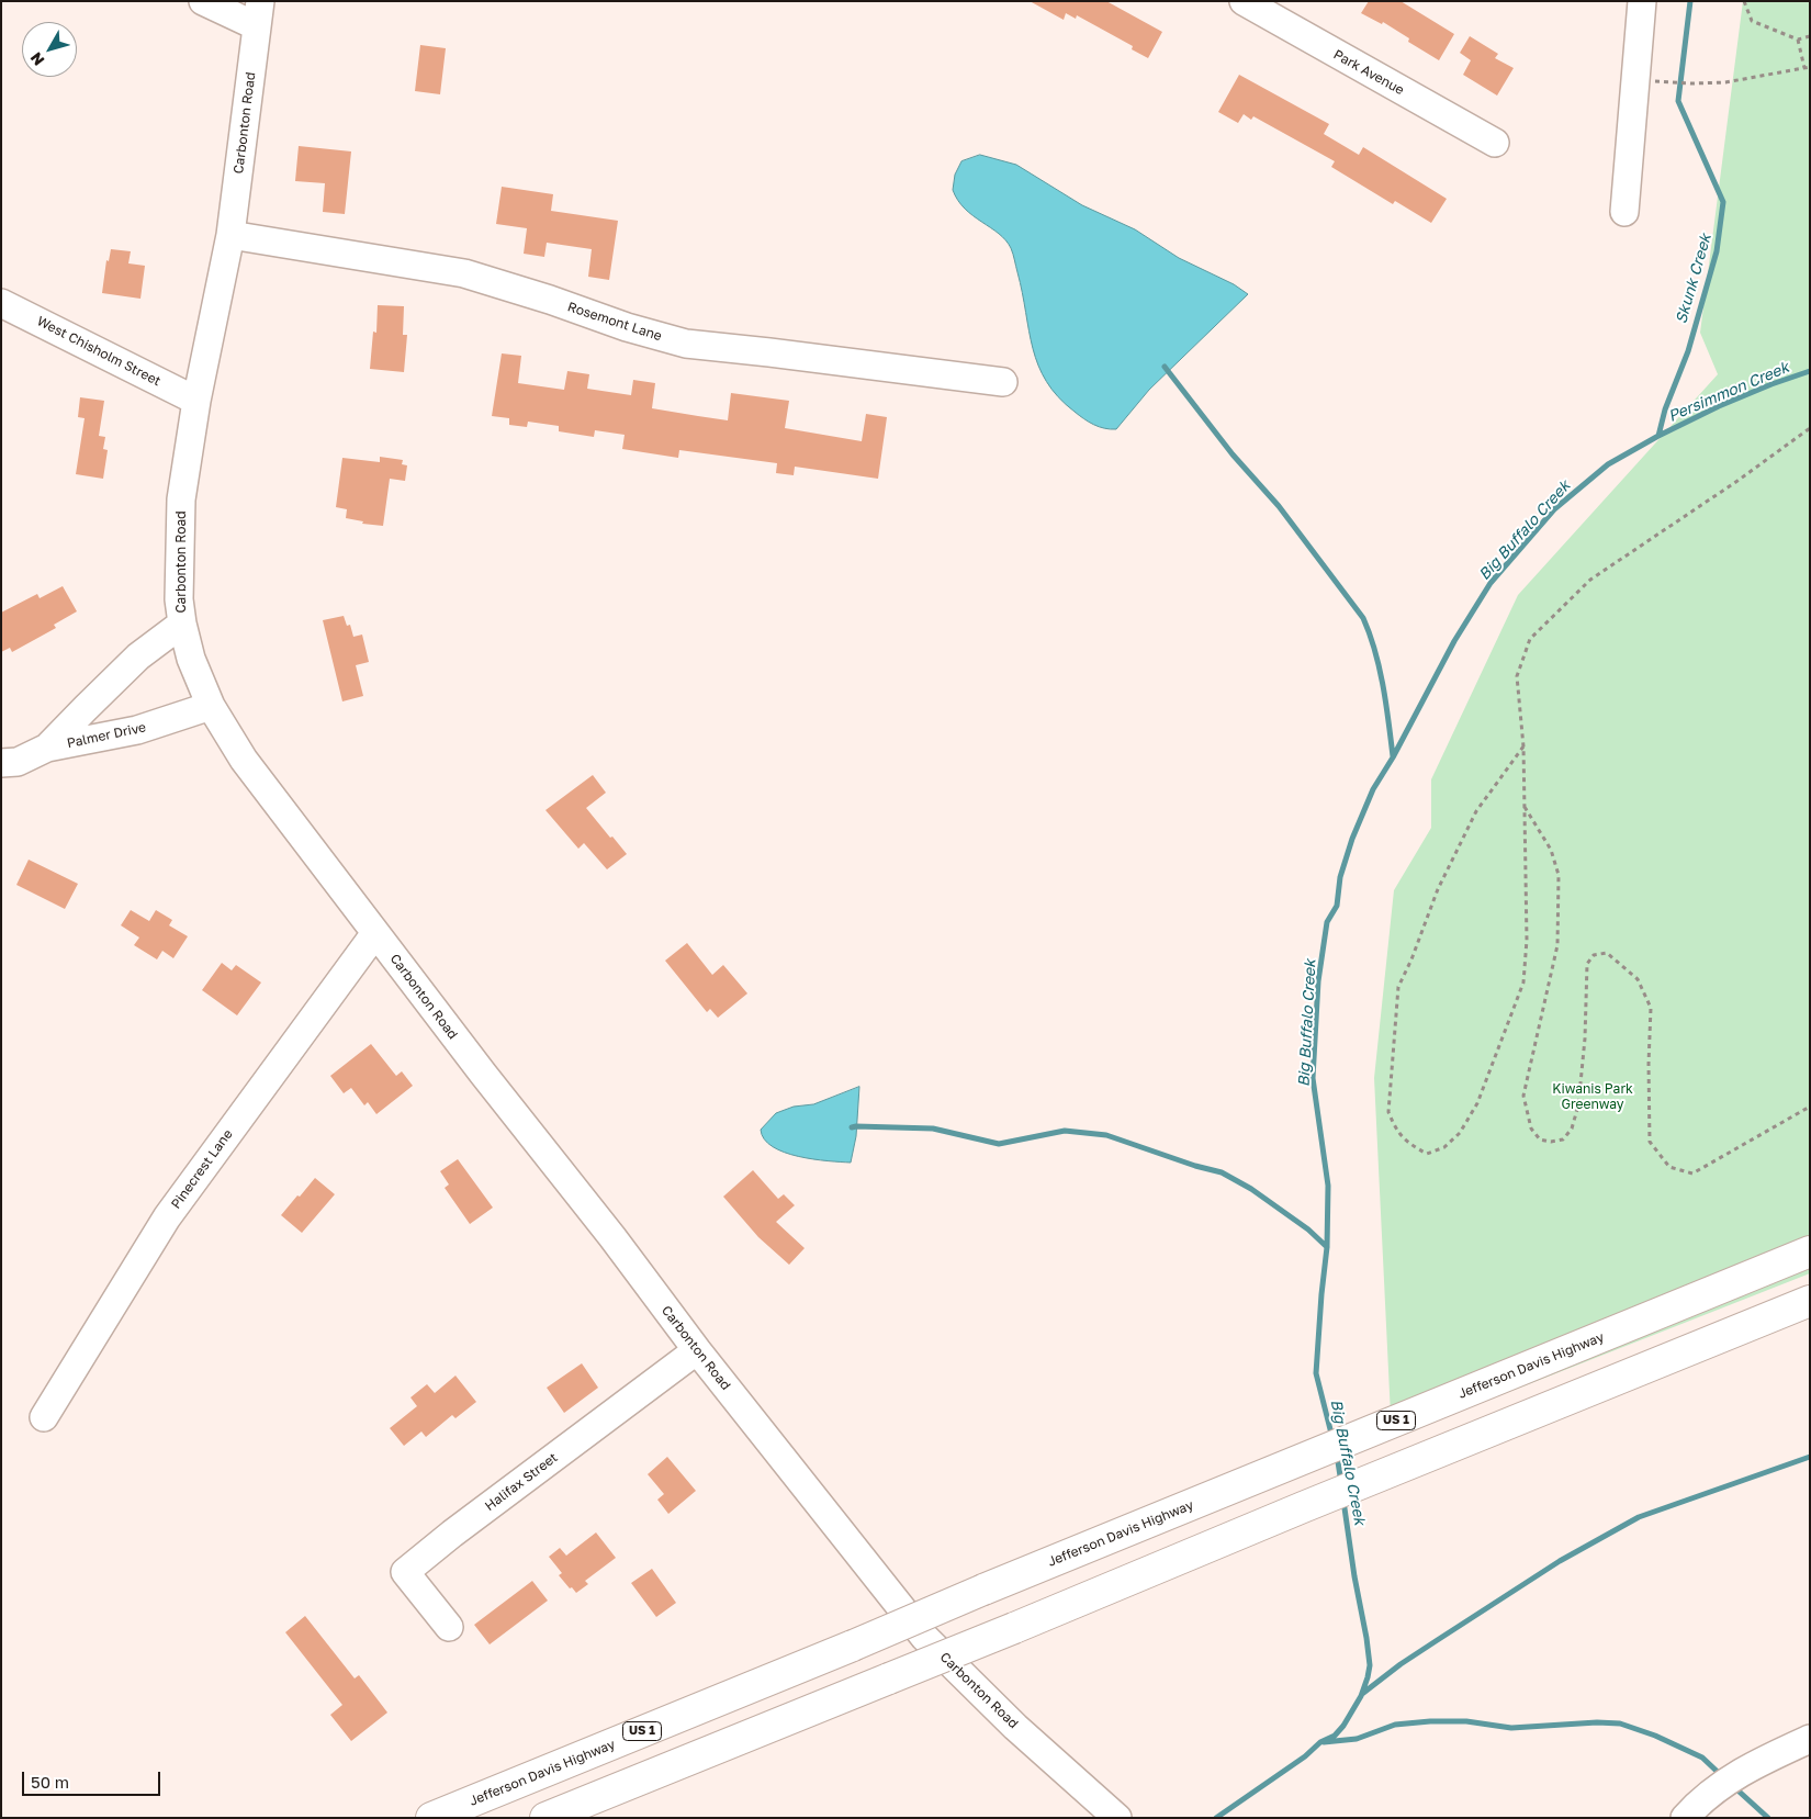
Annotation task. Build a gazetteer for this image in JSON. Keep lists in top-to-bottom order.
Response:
{
  "streets": {
    "highway": ["Jefferson Davis Highway", "US 1"],
    "street": [
      "Park Avenue",
      "Carbonton Road",
      "Rosemont Lane",
      "West Chisholm Street",
      "Palmer Drive",
      "Pinecrest Lane",
      "Halifax Street"
    ]
  },
  "crossings": [
    ["Carbonton Road", "Rosemont Lane"],
    ["Carbonton Road", "West Chisholm Street"],
    ["Carbonton Road", "Palmer Drive"],
    ["Carbonton Road", "Pinecrest Lane"],
    ["Carbonton Road", "Halifax Street"]
  ],
  "water": ["Skunk Creek", "Persimmon Creek", "Big Buffalo Creek"],
  "parks": ["Kiwanis Park Greenway"],
  "scale_bar": "50 m",
  "north": "bottom left"
}
